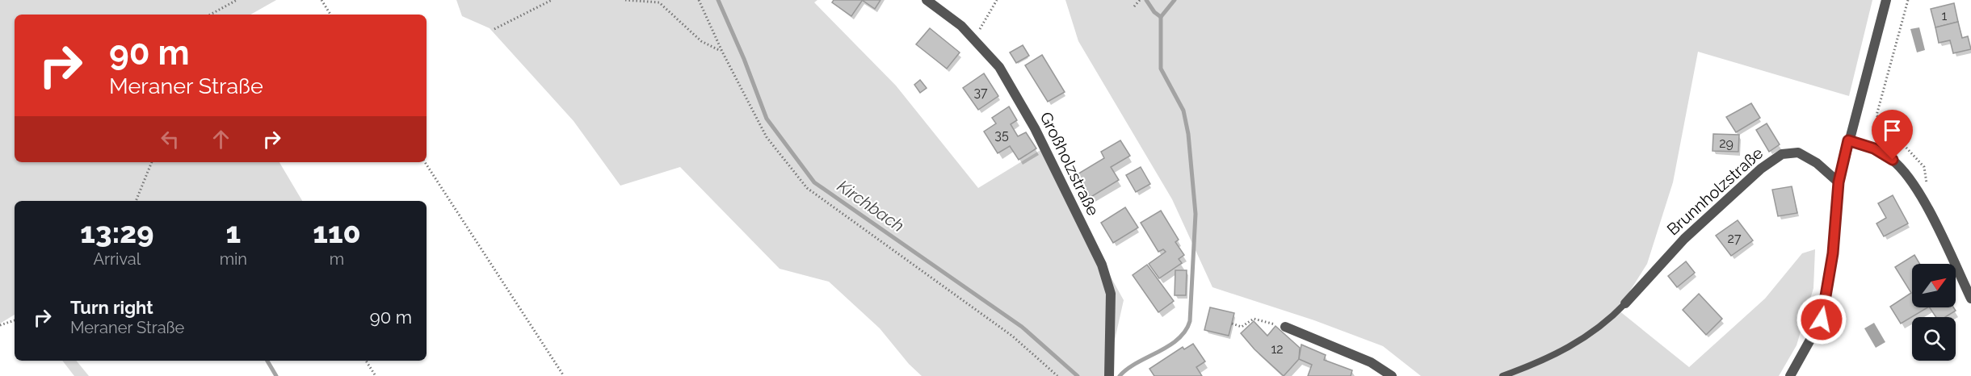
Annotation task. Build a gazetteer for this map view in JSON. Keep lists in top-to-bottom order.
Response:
{
  "streets": {
    "street": ["Großholzstraße", "Brunnholzstraße"]
  },
  "water": ["Kirchbach"],
  "house_numbers": [
    "1",
    "37",
    "35",
    "29",
    "27",
    "12"
  ],
  "north": "top right",
  "page": {
    "turn": ["90 m", "Meraner Straße"],
    "eta": [
      "13:29",
      "Arrival",
      "1",
      "min",
      "110",
      "m"
    ],
    "list": [
      {
        "name": "Turn right",
        "note": "Meraner Straße",
        "value": "90 m"
      }
    ]
  }
}
